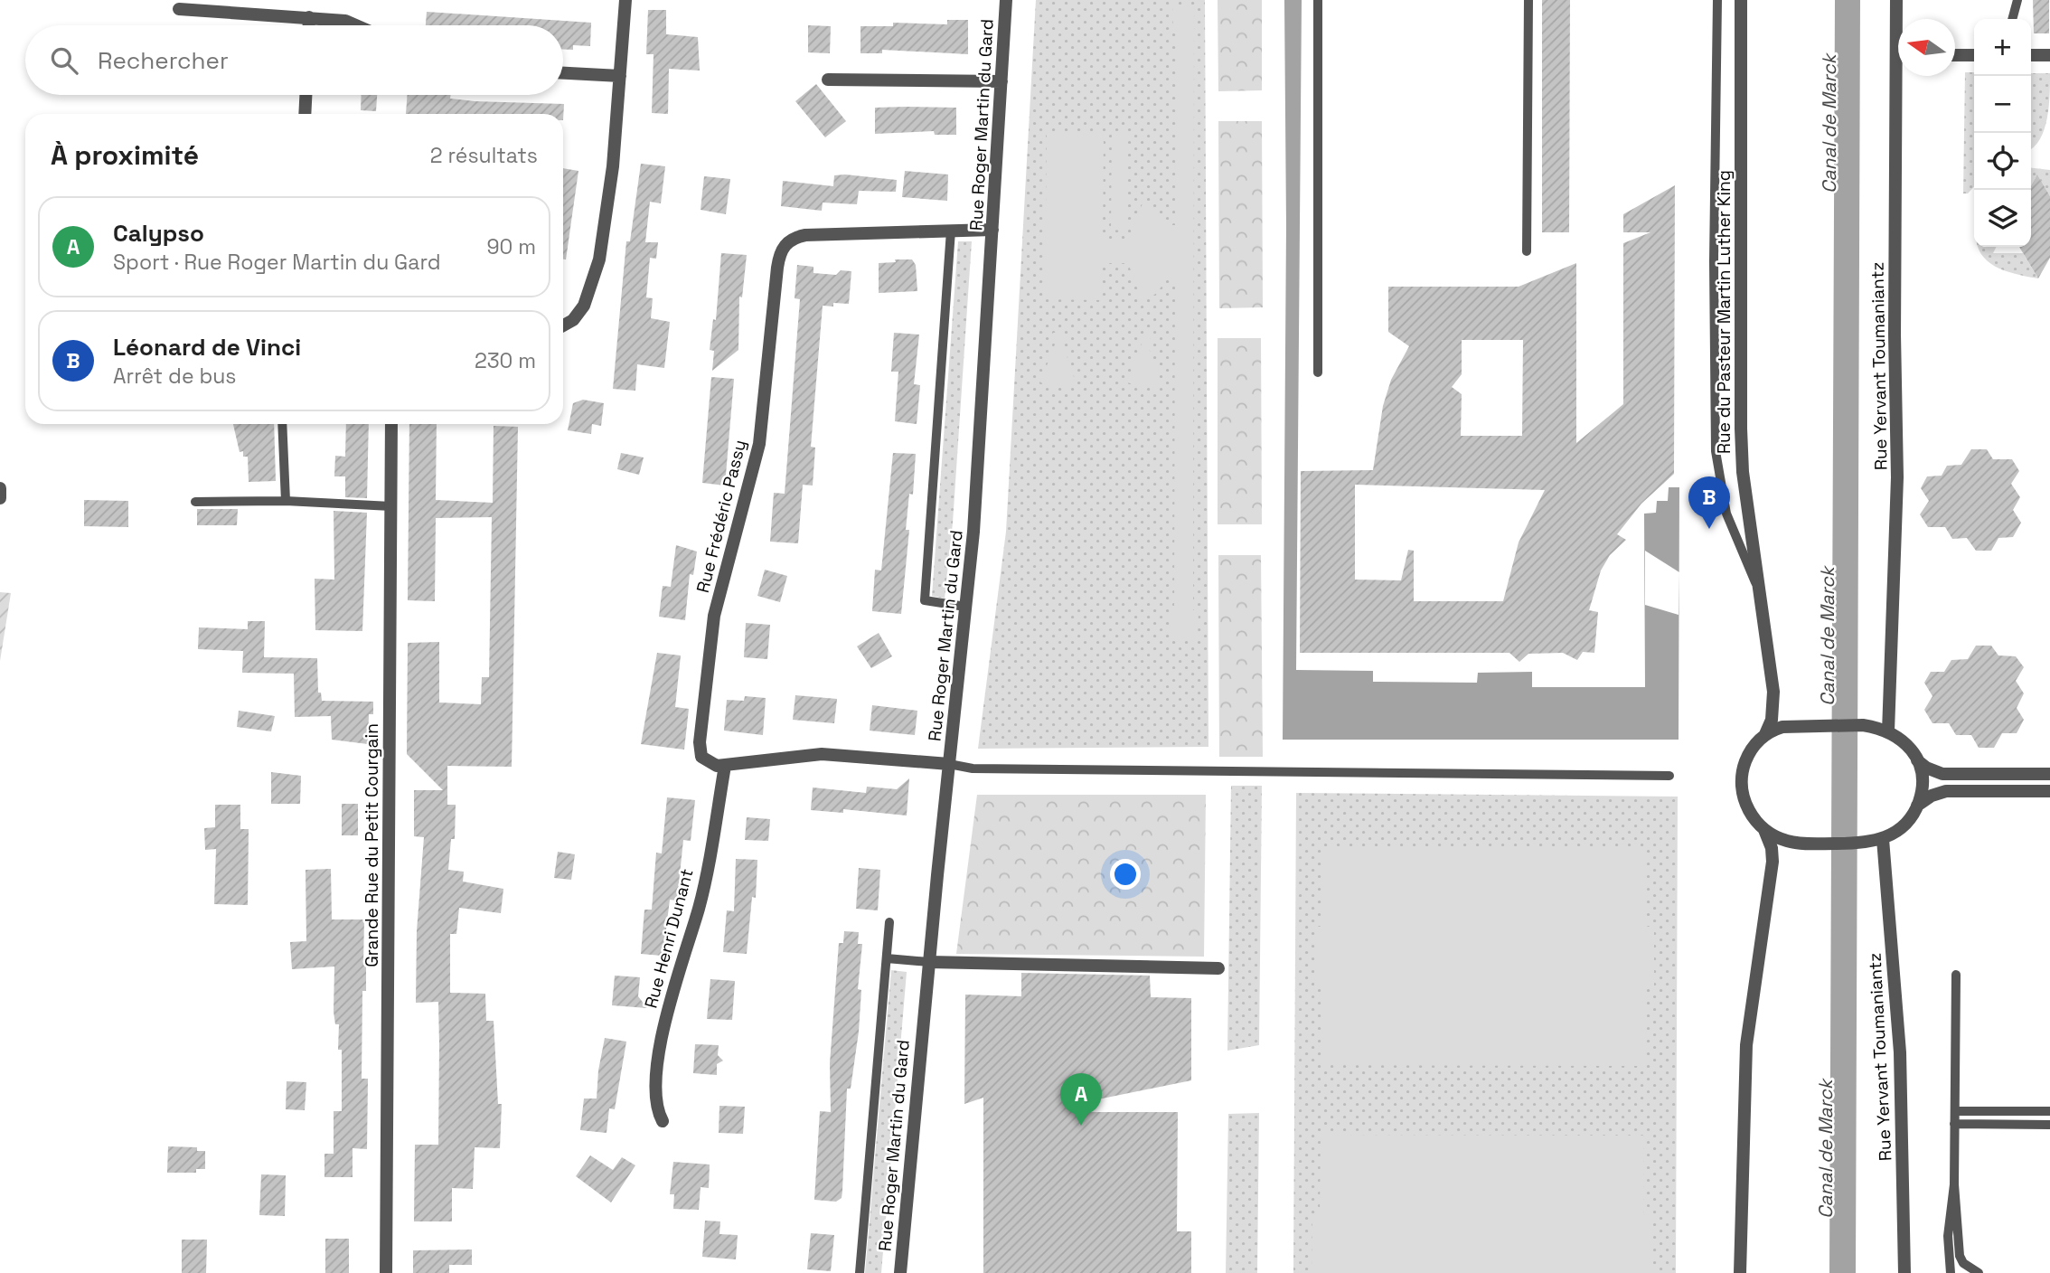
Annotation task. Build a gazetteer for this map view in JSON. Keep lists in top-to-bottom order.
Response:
{
  "streets": {
    "street": [
      "Rue Roger Martin du Gard",
      "Rue du Pasteur Martin Luther King",
      "Rue Yervant Toumaniantz",
      "Rue Frédéric Passy",
      "Grande Rue du Petit Courgain",
      "Rue Henri Dunant"
    ]
  },
  "crossings": [
    ["Rue Roger Martin du Gard", "Rue Frédéric Passy"],
    ["Rue du Pasteur Martin Luther King", "Rue Yervant Toumaniantz"],
    ["Rue Frédéric Passy", "Rue Henri Dunant"]
  ],
  "water": ["Canal de Marck"],
  "north": "left",
  "page": {
    "map_buttons": ["+", "−"],
    "search": "Rechercher",
    "heading": ["À proximité", "2 résultats"],
    "list": [
      {
        "mark": "A",
        "name": "Calypso",
        "note": "Sport · Rue Roger Martin du Gard",
        "value": "90 m"
      },
      {
        "mark": "B",
        "name": "Léonard de Vinci",
        "note": "Arrêt de bus",
        "value": "230 m"
      }
    ],
    "pins": ["B", "A"]
  }
}
